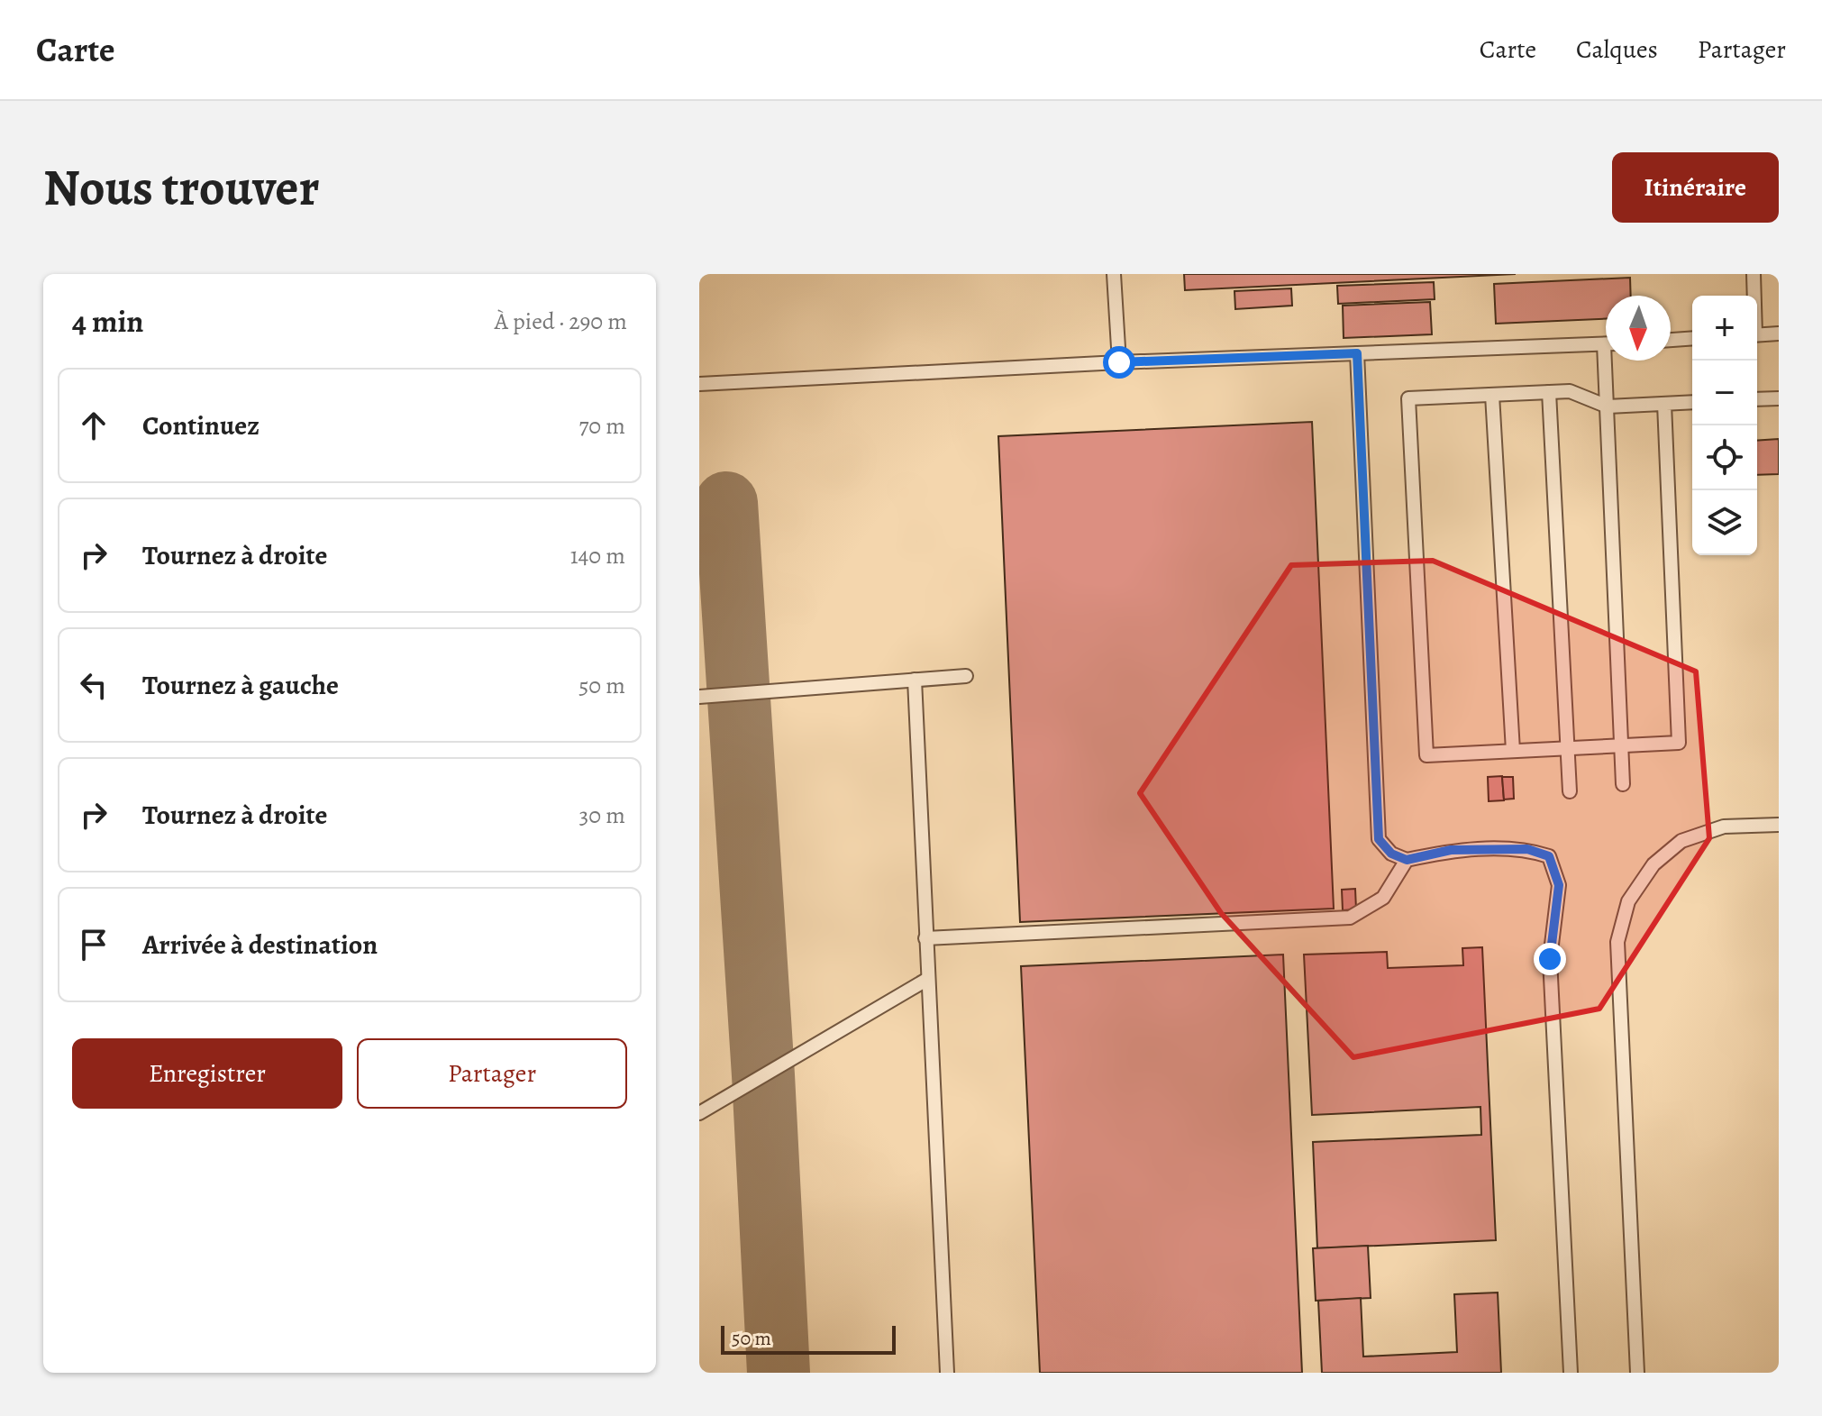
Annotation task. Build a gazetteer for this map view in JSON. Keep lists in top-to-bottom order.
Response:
{
  "scale_bar": "50 m",
  "north": "bottom",
  "page": {
    "header": "Carte",
    "nav": ["Carte", "Calques", "Partager"],
    "buttons": [
      "Itinéraire",
      ["Enregistrer", "Partager"]
    ],
    "title": "Nous trouver",
    "heading": ["4 min", "À pied · 290 m"],
    "map_buttons": ["+", "−"],
    "list": [
      ["Continuez", "70 m"],
      ["Tournez à droite", "140 m"],
      ["Tournez à gauche", "50 m"],
      ["Tournez à droite", "30 m"],
      "Arrivée à destination"
    ],
    "scale": "50 m"
  }
}
